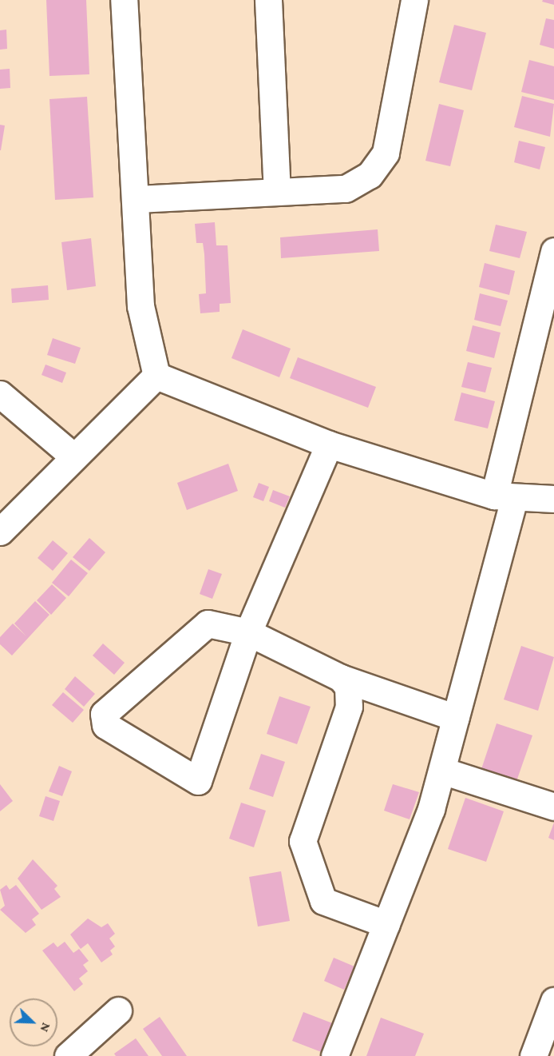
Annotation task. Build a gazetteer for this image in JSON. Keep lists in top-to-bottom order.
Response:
{
  "north": "bottom right"
}
